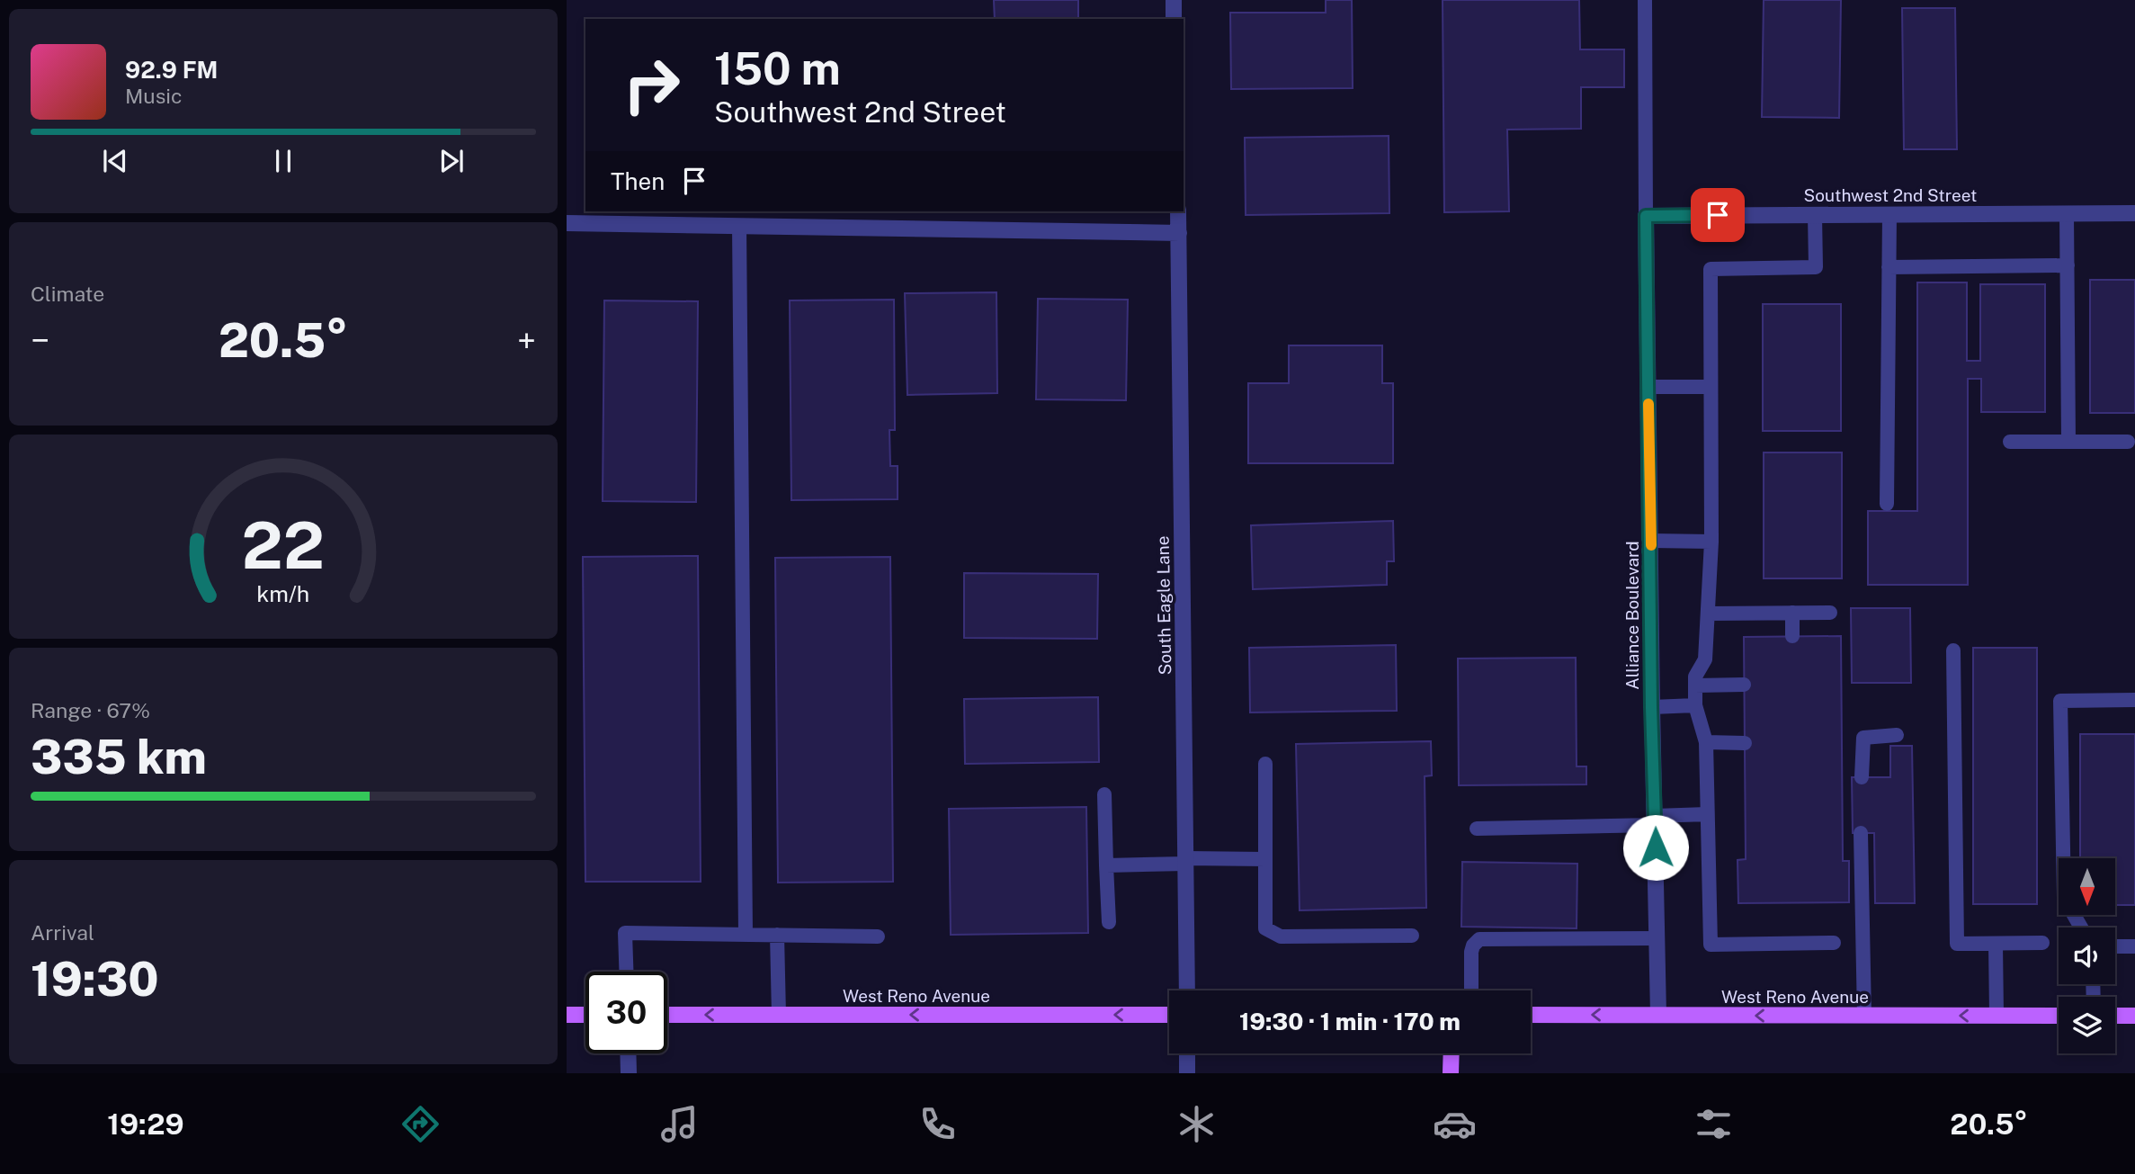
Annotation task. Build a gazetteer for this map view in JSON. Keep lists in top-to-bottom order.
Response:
{
  "streets": {
    "main road": ["West Reno Avenue"],
    "street": ["Southwest 2nd Street", "South Eagle Lane", "Alliance Boulevard"]
  },
  "crossings": [
    ["Southwest 2nd Street", "Alliance Boulevard"],
    ["Alliance Boulevard", "West Reno Avenue"]
  ],
  "one_way": ["West Reno Avenue"],
  "north": "bottom",
  "page": {
    "turn": ["150 m", "Southwest 2nd Street"],
    "song": ["92.9 FM", "Music"],
    "then": "Then",
    "tile": [
      "Climate",
      ["Range · 67%", "335 km"],
      ["Arrival", "19:30"]
    ],
    "heat": ["−", "20.5°", "+"],
    "limit": "30",
    "trip": "19:30 · 1 min · 170 m",
    "tabs": ["19:29", "20.5°"],
    "gauge": ["22", "km/h"]
  }
}
